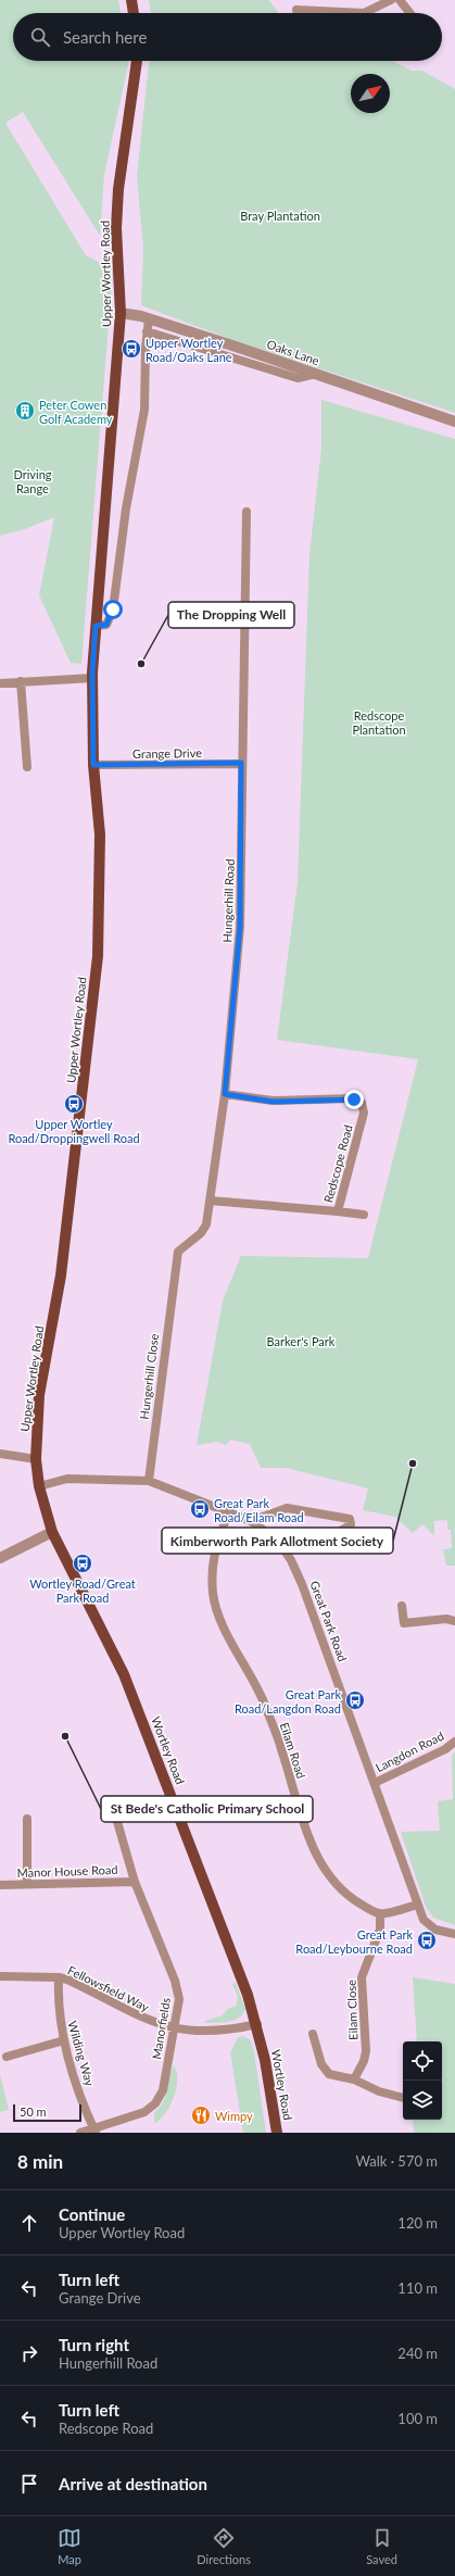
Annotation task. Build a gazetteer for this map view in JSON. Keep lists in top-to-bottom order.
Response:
{
  "streets": {
    "main road": ["Upper Wortley Road", "Wortley Road"],
    "street": [
      "Oaks Lane",
      "Grange Drive",
      "Hungerhill Road",
      "Redscope Road",
      "Hungerhill Close",
      "Great Park Road",
      "Eilam Road",
      "Langdon Road",
      "Manor House Road",
      "Fellowsfield Way",
      "Eilam Close",
      "Manorfields",
      "Wilding Way"
    ]
  },
  "crossings": [
    ["Upper Wortley Road", "Oaks Lane"],
    ["Upper Wortley Road", "Grange Drive"],
    ["Upper Wortley Road", "Great Park Road"],
    ["Upper Wortley Road", "Wortley Road"],
    ["Grange Drive", "Hungerhill Road"],
    ["Hungerhill Road", "Redscope Road"],
    ["Hungerhill Road", "Hungerhill Close"],
    ["Hungerhill Close", "Great Park Road"],
    ["Great Park Road", "Wortley Road"],
    ["Great Park Road", "Eilam Road"],
    ["Great Park Road", "Langdon Road"],
    ["Wortley Road", "Fellowsfield Way"],
    ["Eilam Road", "Eilam Close"],
    ["Manor House Road", "Manorfields"],
    ["Fellowsfield Way", "Manorfields"],
    ["Fellowsfield Way", "Wilding Way"],
    ["Manorfields", "Wilding Way"]
  ],
  "parks": [
    "Bray Plantation",
    "Driving Range",
    "Redscope Plantation",
    "Barker's Park"
  ],
  "places": {
    "bus stop": [
      "Upper Wortley Road/Oaks Lane",
      "Upper Wortley Road/Droppingwell Road",
      "Great Park Road/Eilam Road",
      "Wortley Road/Great Park Road",
      "Great Park Road/Langdon Road",
      "Great Park Road/Leybourne Road"
    ],
    "building": ["Peter Cowen Golf Academy"],
    "other": ["The Dropping Well", "Kimberworth Park Allotment Society", "St Bede's Catholic Primary School"],
    "restaurant": ["Wimpy"]
  },
  "scale_bar": "50 m",
  "north": "top right",
  "page": {
    "search": "Search here",
    "scale": "50 m",
    "heading": ["8 min", "Walk · 570 m"],
    "list": [
      ["Continue", "Upper Wortley Road", "120 m"],
      ["Turn left", "Grange Drive", "110 m"],
      ["Turn right", "Hungerhill Road", "240 m"],
      ["Turn left", "Redscope Road", "100 m"],
      "Arrive at destination"
    ],
    "nav": ["Map", "Directions", "Saved"]
  }
}
